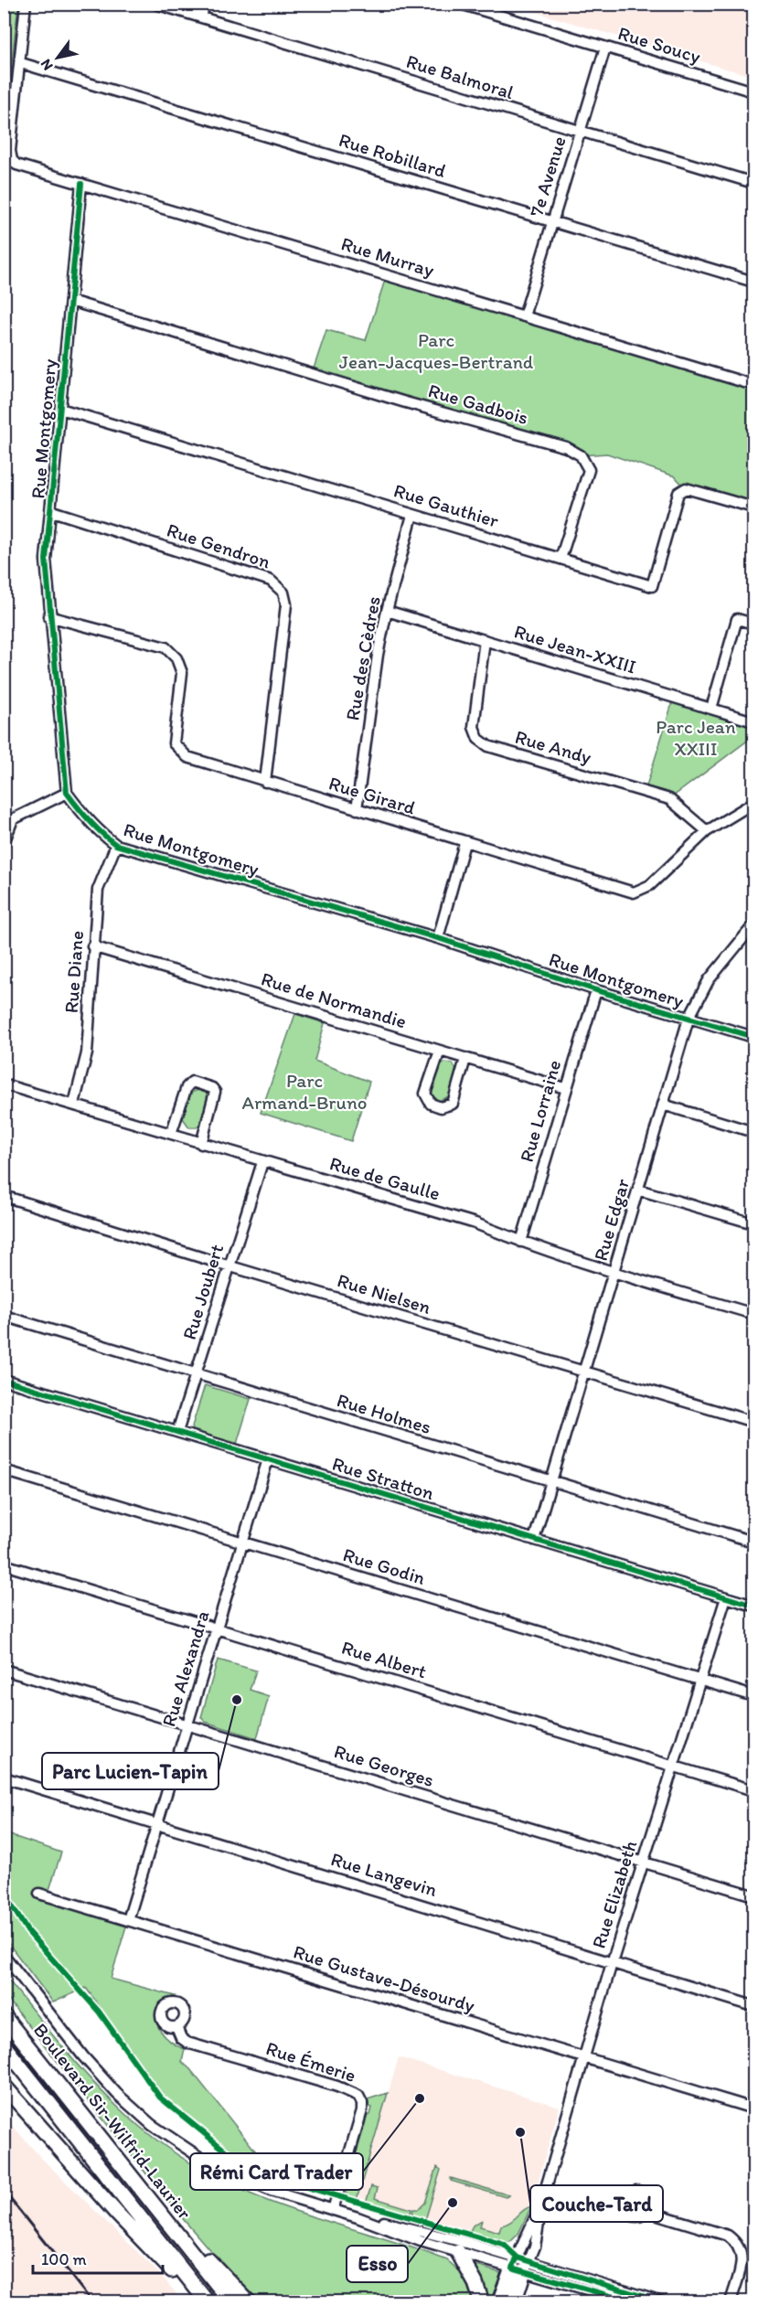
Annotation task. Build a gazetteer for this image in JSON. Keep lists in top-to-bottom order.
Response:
{
  "streets": {
    "highway": ["Boulevard Sir-Wilfrid-Laurier"],
    "street": [
      "Rue Soucy",
      "Rue Balmoral",
      "Rue Robillard",
      "7e Avenue",
      "Rue Murray",
      "Rue Gadbois",
      "Rue Montgomery",
      "Rue Gauthier",
      "Rue Gendron",
      "Rue Jean-XXIII",
      "Rue des Cèdres",
      "Rue Andy",
      "Rue Girard",
      "Rue Diane",
      "Rue de Normandie",
      "Rue Lorraine",
      "Rue de Gaulle",
      "Rue Edgar",
      "Rue Joubert",
      "Rue Nielsen",
      "Rue Holmes",
      "Rue Stratton",
      "Rue Godin",
      "Rue Albert",
      "Rue Alexandra",
      "Rue Georges",
      "Rue Langevin",
      "Rue Elizabeth",
      "Rue Gustave-Désourdy",
      "Rue Émerie"
    ]
  },
  "crossings": [
    ["Rue Soucy", "7e Avenue"],
    ["Rue Balmoral", "7e Avenue"],
    ["Rue Robillard", "7e Avenue"],
    ["Rue Robillard", "Rue Murray"],
    ["7e Avenue", "Rue Murray"],
    ["Rue Murray", "Rue Montgomery"],
    ["Rue Gadbois", "Rue Montgomery"],
    ["Rue Gadbois", "Rue Gauthier"],
    ["Rue Montgomery", "Rue Gauthier"],
    ["Rue Montgomery", "Rue Gendron"],
    ["Rue Montgomery", "Rue Girard"],
    ["Rue Montgomery", "Rue Diane"],
    ["Rue Montgomery", "Rue Lorraine"],
    ["Rue Montgomery", "Rue Edgar"],
    ["Rue Gauthier", "Rue des Cèdres"],
    ["Rue Gendron", "Rue Girard"],
    ["Rue Jean-XXIII", "Rue des Cèdres"],
    ["Rue Jean-XXIII", "Rue Andy"],
    ["Rue des Cèdres", "Rue Girard"],
    ["Rue Andy", "Rue Girard"],
    ["Rue Diane", "Rue de Normandie"],
    ["Rue Diane", "Rue de Gaulle"],
    ["Rue de Normandie", "Rue Lorraine"],
    ["Rue Lorraine", "Rue de Gaulle"],
    ["Rue de Gaulle", "Rue Edgar"],
    ["Rue de Gaulle", "Rue Joubert"],
    ["Rue Edgar", "Rue Nielsen"],
    ["Rue Edgar", "Rue Holmes"],
    ["Rue Edgar", "Rue Stratton"],
    ["Rue Joubert", "Rue Nielsen"],
    ["Rue Joubert", "Rue Holmes"],
    ["Rue Joubert", "Rue Stratton"],
    ["Rue Stratton", "Rue Alexandra"],
    ["Rue Stratton", "Rue Elizabeth"],
    ["Rue Godin", "Rue Alexandra"],
    ["Rue Godin", "Rue Elizabeth"],
    ["Rue Albert", "Rue Alexandra"],
    ["Rue Albert", "Rue Elizabeth"],
    ["Rue Alexandra", "Rue Georges"],
    ["Rue Alexandra", "Rue Langevin"],
    ["Rue Alexandra", "Rue Gustave-Désourdy"],
    ["Rue Georges", "Rue Elizabeth"],
    ["Rue Langevin", "Rue Elizabeth"],
    ["Rue Elizabeth", "Rue Gustave-Désourdy"]
  ],
  "parks": ["Parc Jean-Jacques-Bertrand", "Parc Jean XXIII", "Parc Armand-Bruno"],
  "places": [
    "Parc Lucien-Tapin",
    "Rémi Card Trader",
    "Couche-Tard",
    "Esso"
  ],
  "scale_bar": "100 m",
  "north": "bottom left"
}
